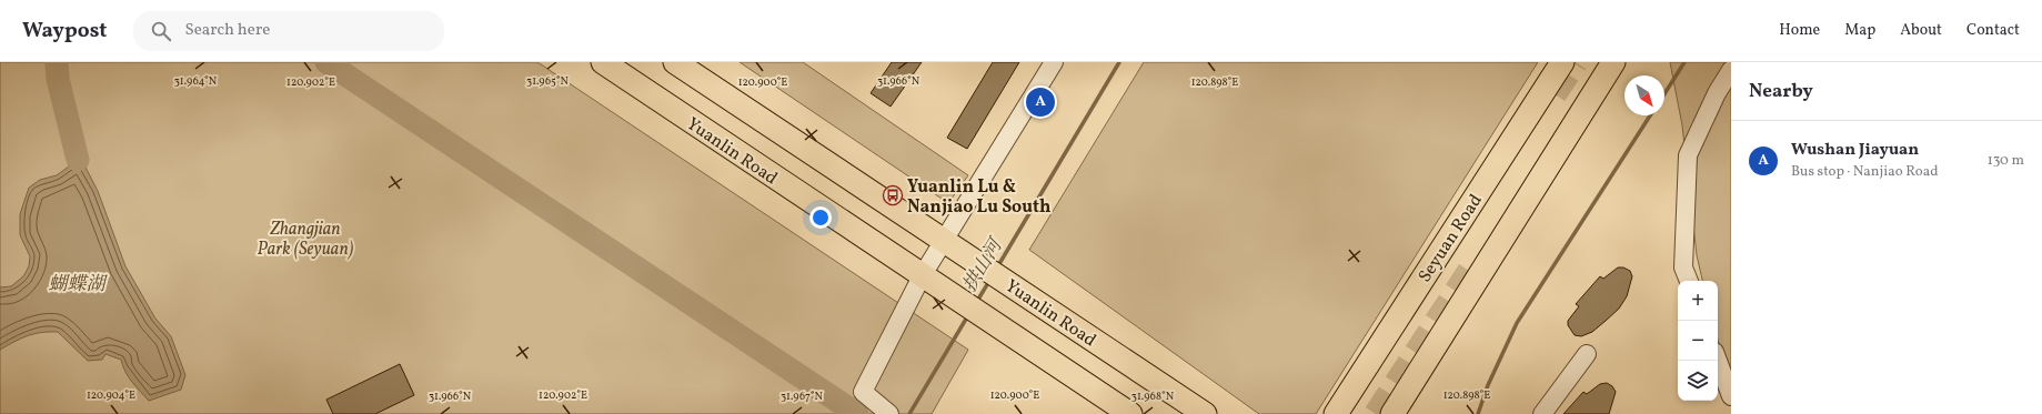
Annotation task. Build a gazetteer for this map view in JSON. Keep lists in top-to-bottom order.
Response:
{
  "streets": {
    "main road": ["Yuanlin Road", "Seyuan Road"]
  },
  "water": ["拱山河", "蝴蝶湖"],
  "parks": ["Zhangjian Park (Seyuan)"],
  "places": {
    "bus stop": ["Yuanlin Lu & Nanjiao Lu South"]
  },
  "north": "bottom right",
  "page": {
    "header": "Waypost",
    "search": "Search here",
    "nav": [
      "Home",
      "Map",
      "About",
      "Contact"
    ],
    "heading": "Nearby",
    "pins": "A",
    "list": [
      {
        "mark": "A",
        "name": "Wushan Jiayuan",
        "note": "Bus stop · Nanjiao Road",
        "value": "130 m"
      }
    ],
    "map_buttons": ["+", "−"]
  },
  "coordinates": [
    "31.964°N",
    "31.965°N",
    "31.966°N",
    "120.902°E",
    "120.900°E",
    "120.898°E",
    "120.904°E",
    "31.967°N",
    "31.968°N"
  ]
}
